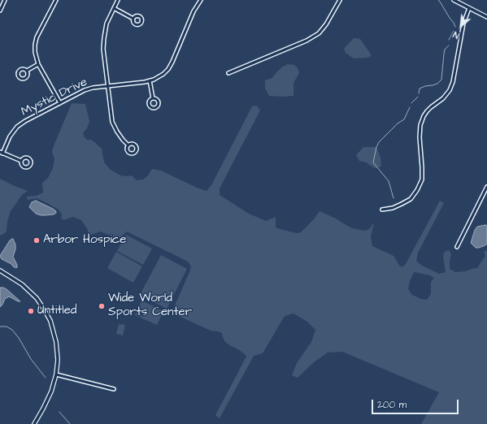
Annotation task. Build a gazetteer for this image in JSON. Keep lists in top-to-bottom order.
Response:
{
  "streets": {
    "street": ["Mystic Drive"]
  },
  "places": ["Arbor Hospice", "Wide World Sports Center", "Untitled"],
  "scale_bar": "200 m",
  "north": "bottom left"
}
